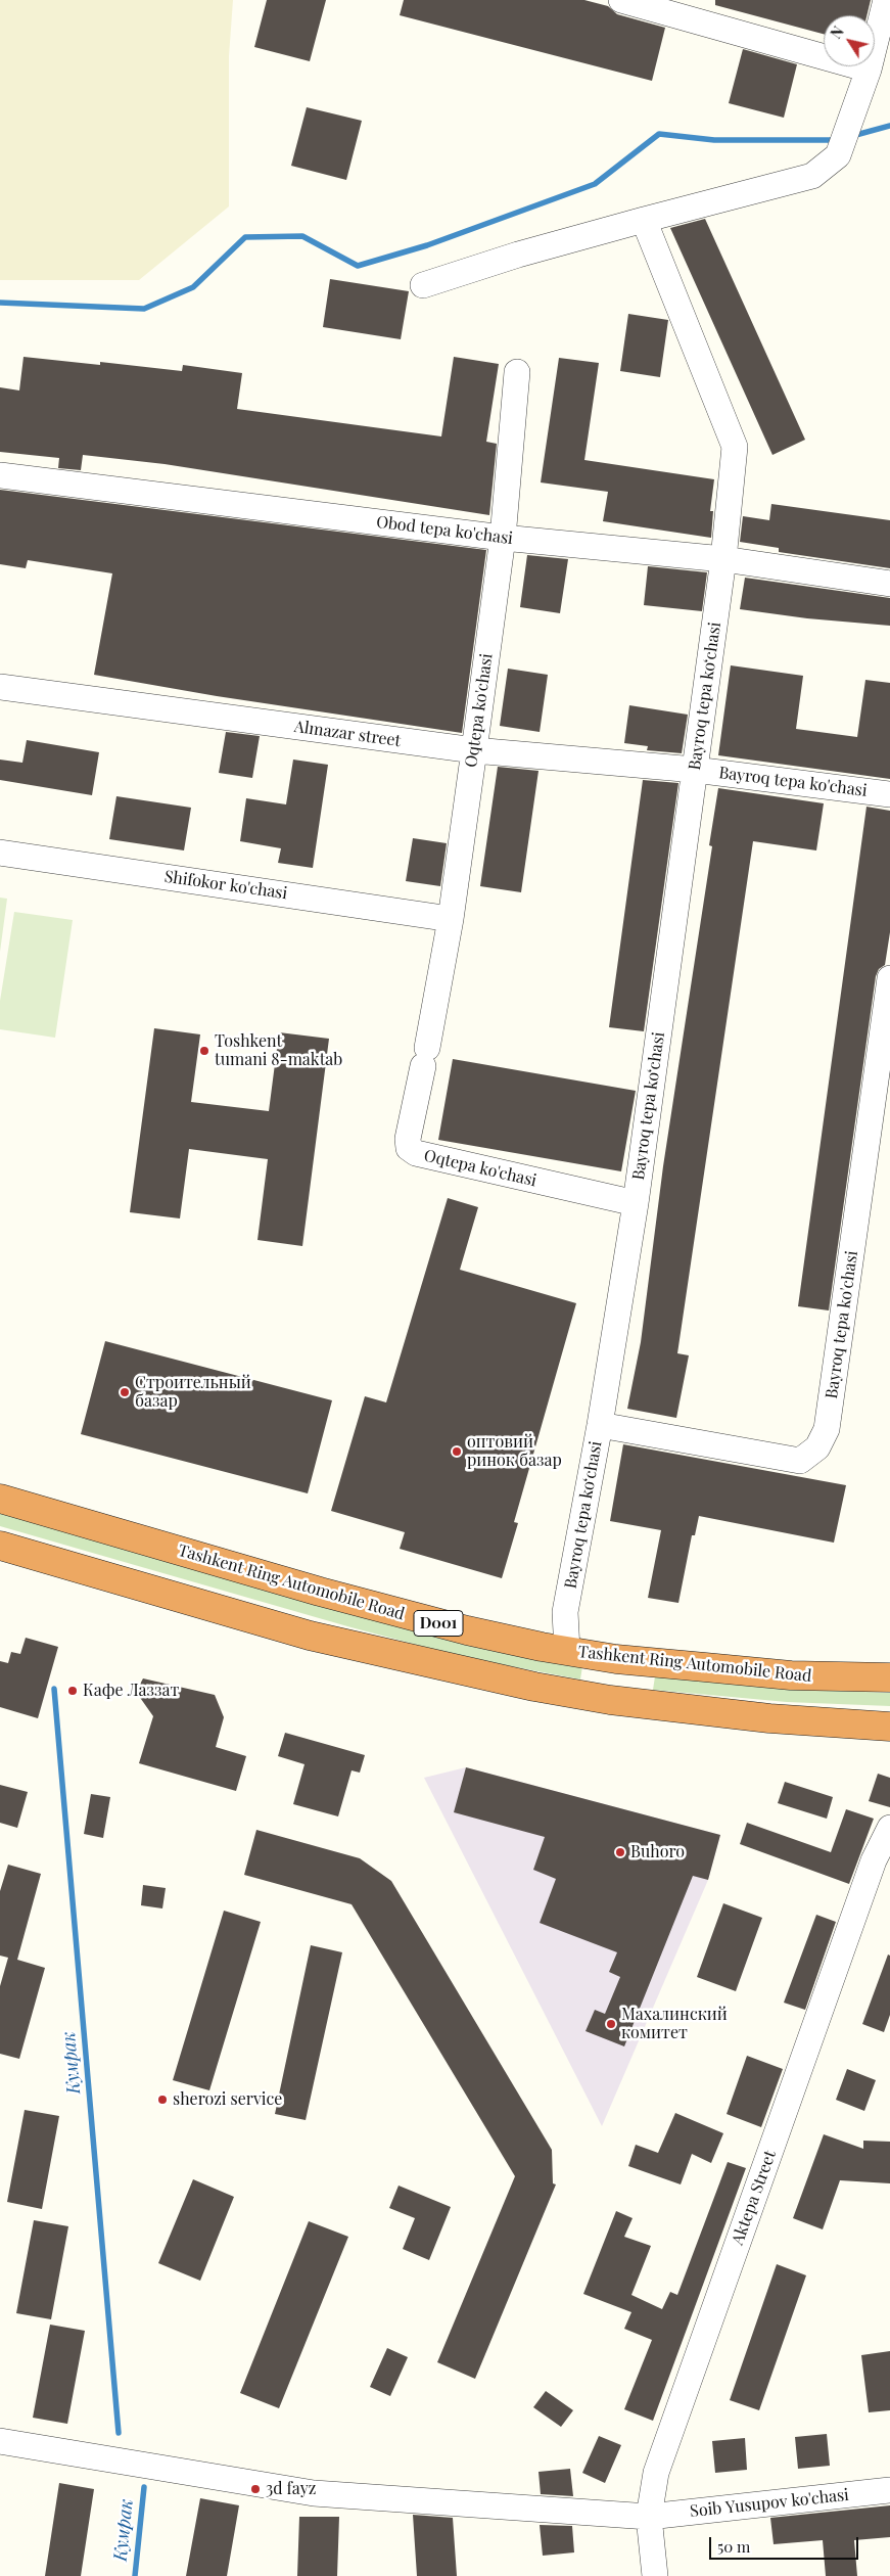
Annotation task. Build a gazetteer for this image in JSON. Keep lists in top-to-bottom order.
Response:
{
  "streets": {
    "highway": ["Tashkent Ring Automobile Road", "D001"],
    "street": [
      "Obod tepa ko'chasi",
      "Bayroq tepa koʻchasi",
      "Oqtepa ko'chasi",
      "Almazar street",
      "Bayroq tepa ko'chasi",
      "Shifokor ko'chasi",
      "Aktepa Street",
      "Soib Yusupov ko'chasi"
    ]
  },
  "crossings": [
    ["Obod tepa ko'chasi", "Bayroq tepa koʻchasi"],
    ["Obod tepa ko'chasi", "Oqtepa ko'chasi"],
    ["Bayroq tepa koʻchasi", "Oqtepa ko'chasi"],
    ["Bayroq tepa koʻchasi", "Almazar street"],
    ["Bayroq tepa koʻchasi", "Bayroq tepa ko'chasi"],
    ["Bayroq tepa koʻchasi", "Tashkent Ring Automobile Road"],
    ["Oqtepa ko'chasi", "Almazar street"],
    ["Oqtepa ko'chasi", "Shifokor ko'chasi"],
    ["Almazar street", "Bayroq tepa ko'chasi"],
    ["Aktepa Street", "Soib Yusupov ko'chasi"]
  ],
  "water": ["Кумрак"],
  "places": [
    "Toshkent tumani 8-maktab",
    "Строительный базар",
    "оптовий ринок базар",
    "Кафе Лаззат",
    "Buhoro",
    "Махалинский комитет",
    "sherozi service",
    "3d fayz"
  ],
  "scale_bar": "50 m",
  "north": "top left"
}
